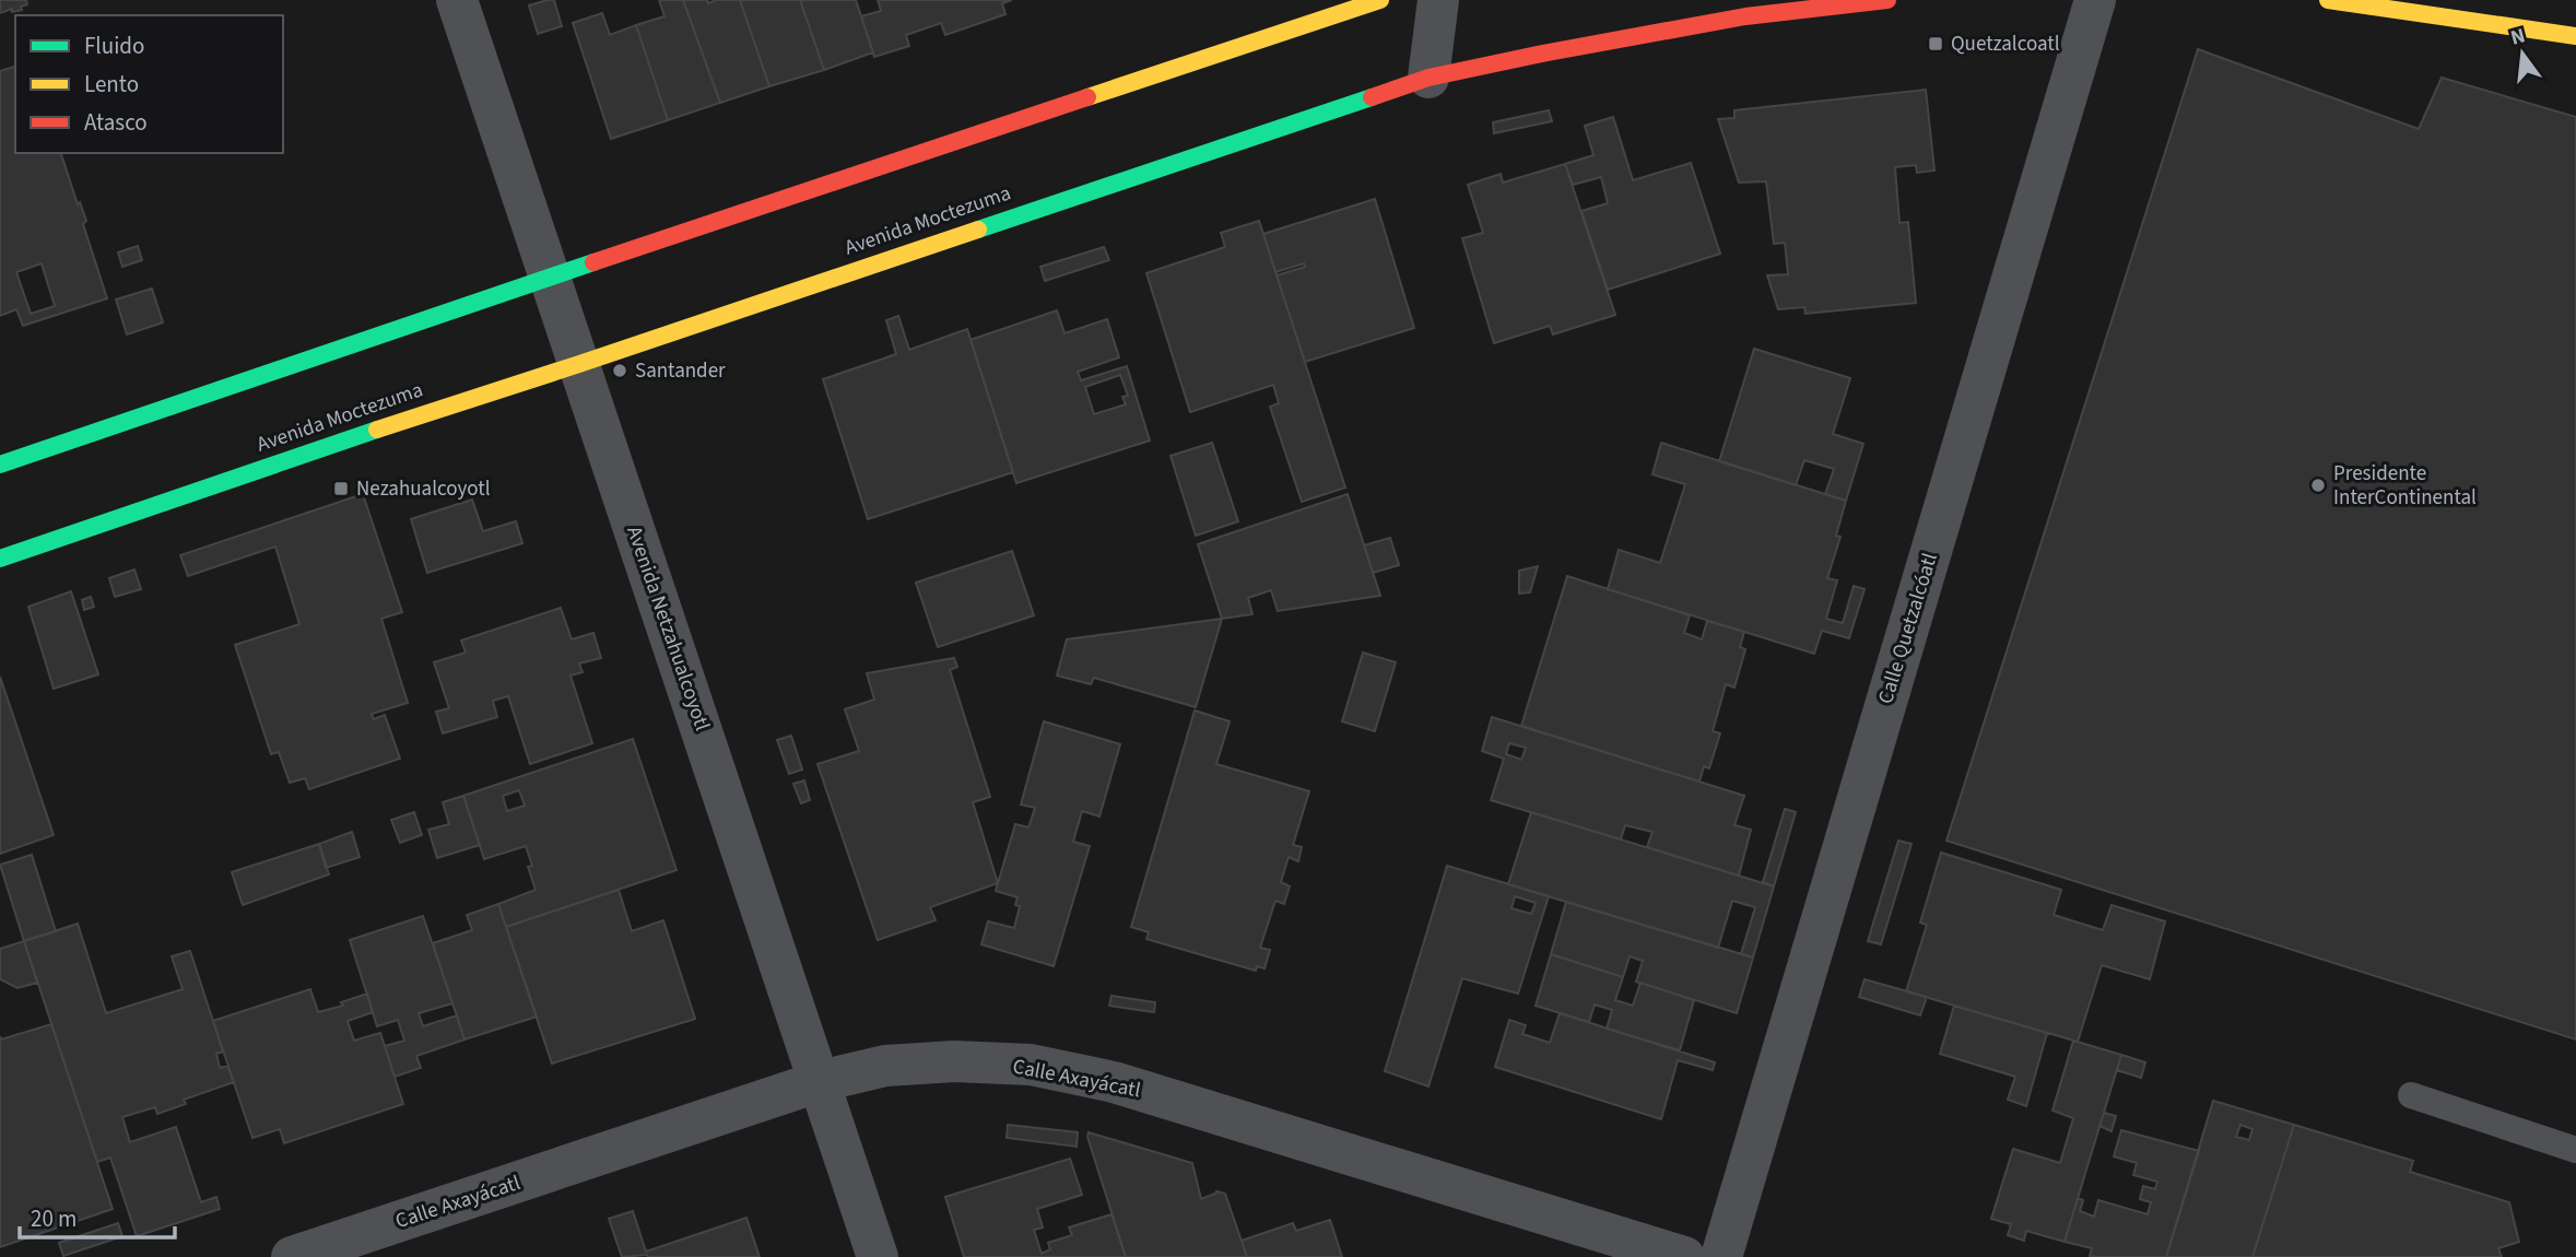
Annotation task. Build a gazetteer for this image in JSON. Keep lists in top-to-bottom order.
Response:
{
  "streets": {
    "street": [
      "Avenida Moctezuma",
      "Avenida Netzahualcoyotl",
      "Calle Quetzalcóatl",
      "Calle Axayácatl"
    ]
  },
  "crossings": [
    ["Avenida Moctezuma", "Avenida Netzahualcoyotl"],
    ["Avenida Netzahualcoyotl", "Calle Axayácatl"]
  ],
  "places": {
    "transit": ["Quetzalcoatl", "Nezahualcoyotl"],
    "other": ["Santander", "Presidente InterContinental"]
  },
  "legend": ["Fluido", "Lento", "Atasco"],
  "scale_bar": "20 m",
  "north": "top"
}
